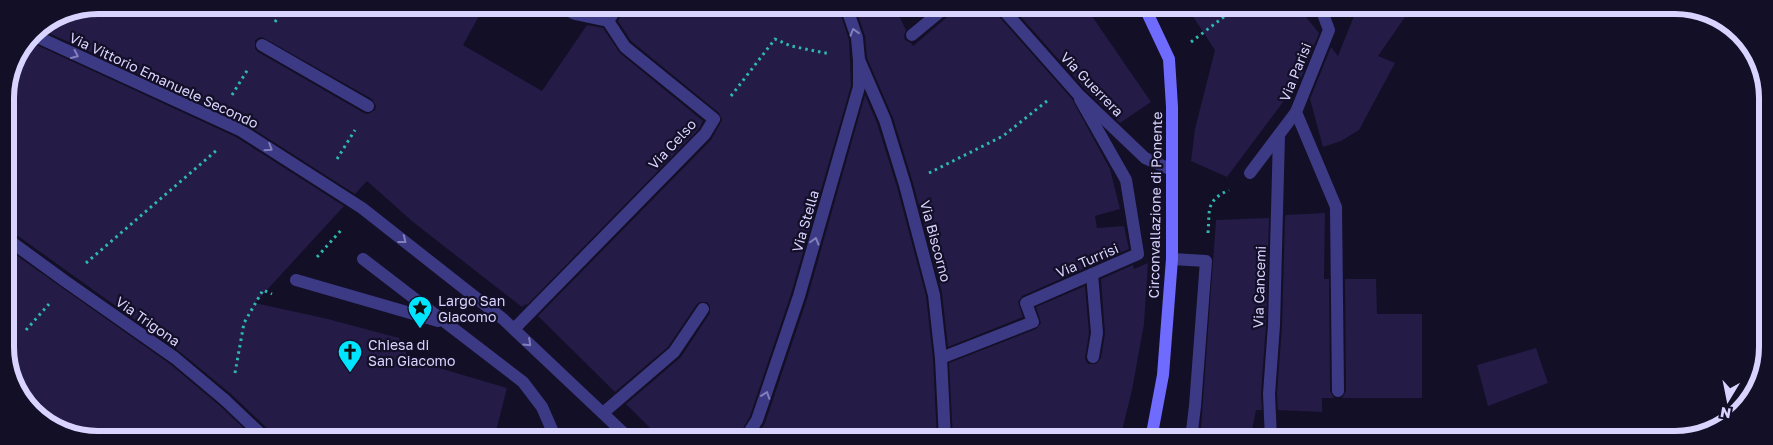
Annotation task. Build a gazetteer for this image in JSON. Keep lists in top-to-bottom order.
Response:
{
  "streets": {
    "main road": ["Circonvallazione di Ponente"],
    "street": [
      "Via Parisi",
      "Via Vittorio Emanuele Secondo",
      "Via Guerrera",
      "Via Celso",
      "Via Stella",
      "Via Biscorno",
      "Via Turrisi",
      "Via Cancemi",
      "Via Trigona"
    ]
  },
  "crossings": [
    ["Via Parisi", "Via Cancemi"],
    ["Via Vittorio Emanuele Secondo", "Via Celso"],
    ["Via Guerrera", "Circonvallazione di Ponente"],
    ["Via Guerrera", "Via Turrisi"],
    ["Via Stella", "Via Biscorno"],
    ["Via Biscorno", "Via Turrisi"]
  ],
  "one_way": ["Via Stella"],
  "places": {
    "place": ["Largo San Giacomo"],
    "church": ["Chiesa di San Giacomo"]
  },
  "north": "bottom"
}
